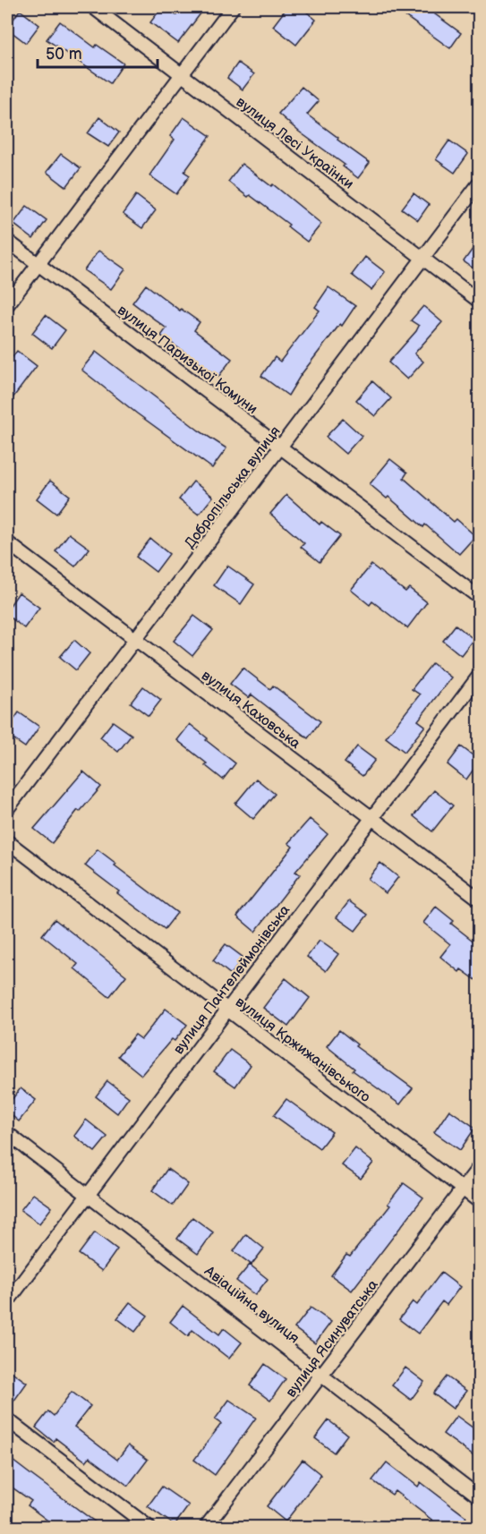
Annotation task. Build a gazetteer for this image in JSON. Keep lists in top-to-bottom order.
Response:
{
  "streets": {
    "street": [
      "вулиця Лесі Українки",
      "вулиця Паризької Комуни",
      "Добропільська вулиця",
      "вулиця Каховська",
      "вулиця Пантелеймонівська",
      "вулиця Кржижанівського",
      "Авіаційна вулиця",
      "вулиця Ясинуватська"
    ]
  },
  "crossings": [
    ["вулиця Лесі Українки", "Добропільська вулиця"],
    ["вулиця Паризької Комуни", "Добропільська вулиця"],
    ["Добропільська вулиця", "вулиця Каховська"],
    ["вулиця Каховська", "вулиця Пантелеймонівська"],
    ["вулиця Пантелеймонівська", "вулиця Кржижанівського"],
    ["вулиця Пантелеймонівська", "Авіаційна вулиця"],
    ["вулиця Кржижанівського", "вулиця Ясинуватська"],
    ["Авіаційна вулиця", "вулиця Ясинуватська"]
  ],
  "scale_bar": "50 m"
}
